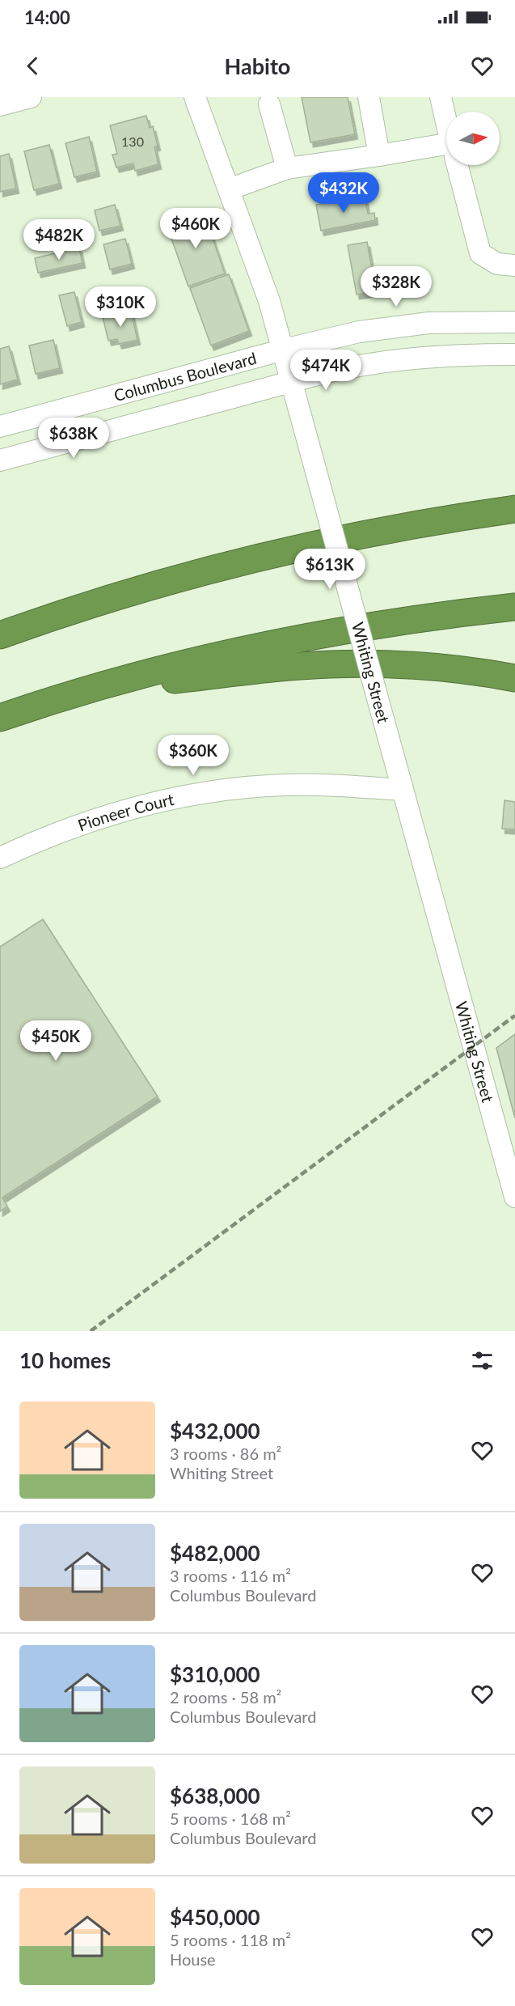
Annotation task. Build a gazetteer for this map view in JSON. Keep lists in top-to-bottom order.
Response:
{
  "streets": {
    "street": ["Columbus Boulevard", "Whiting Street", "Pioneer Court"]
  },
  "crossings": [
    ["Columbus Boulevard", "Whiting Street"],
    ["Whiting Street", "Pioneer Court"]
  ],
  "house_numbers": ["130"],
  "north": "right",
  "page": {
    "status": "14:00",
    "header": "Habito",
    "price": [
      "$432K",
      "$460K",
      "$482K",
      "$328K",
      "$310K",
      "$474K",
      "$638K",
      "$613K",
      "$360K",
      "$450K"
    ],
    "heading": "10 homes",
    "list": [
      {
        "name": "$432,000",
        "note": "3 rooms · 86 m² · Whiting Street"
      },
      {
        "name": "$482,000",
        "note": "3 rooms · 116 m² · Columbus Boulevard"
      },
      {
        "name": "$310,000",
        "note": "2 rooms · 58 m² · Columbus Boulevard"
      },
      {
        "name": "$638,000",
        "note": "5 rooms · 168 m² · Columbus Boulevard"
      },
      {
        "name": "$450,000",
        "note": "5 rooms · 118 m² · House"
      }
    ]
  }
}
